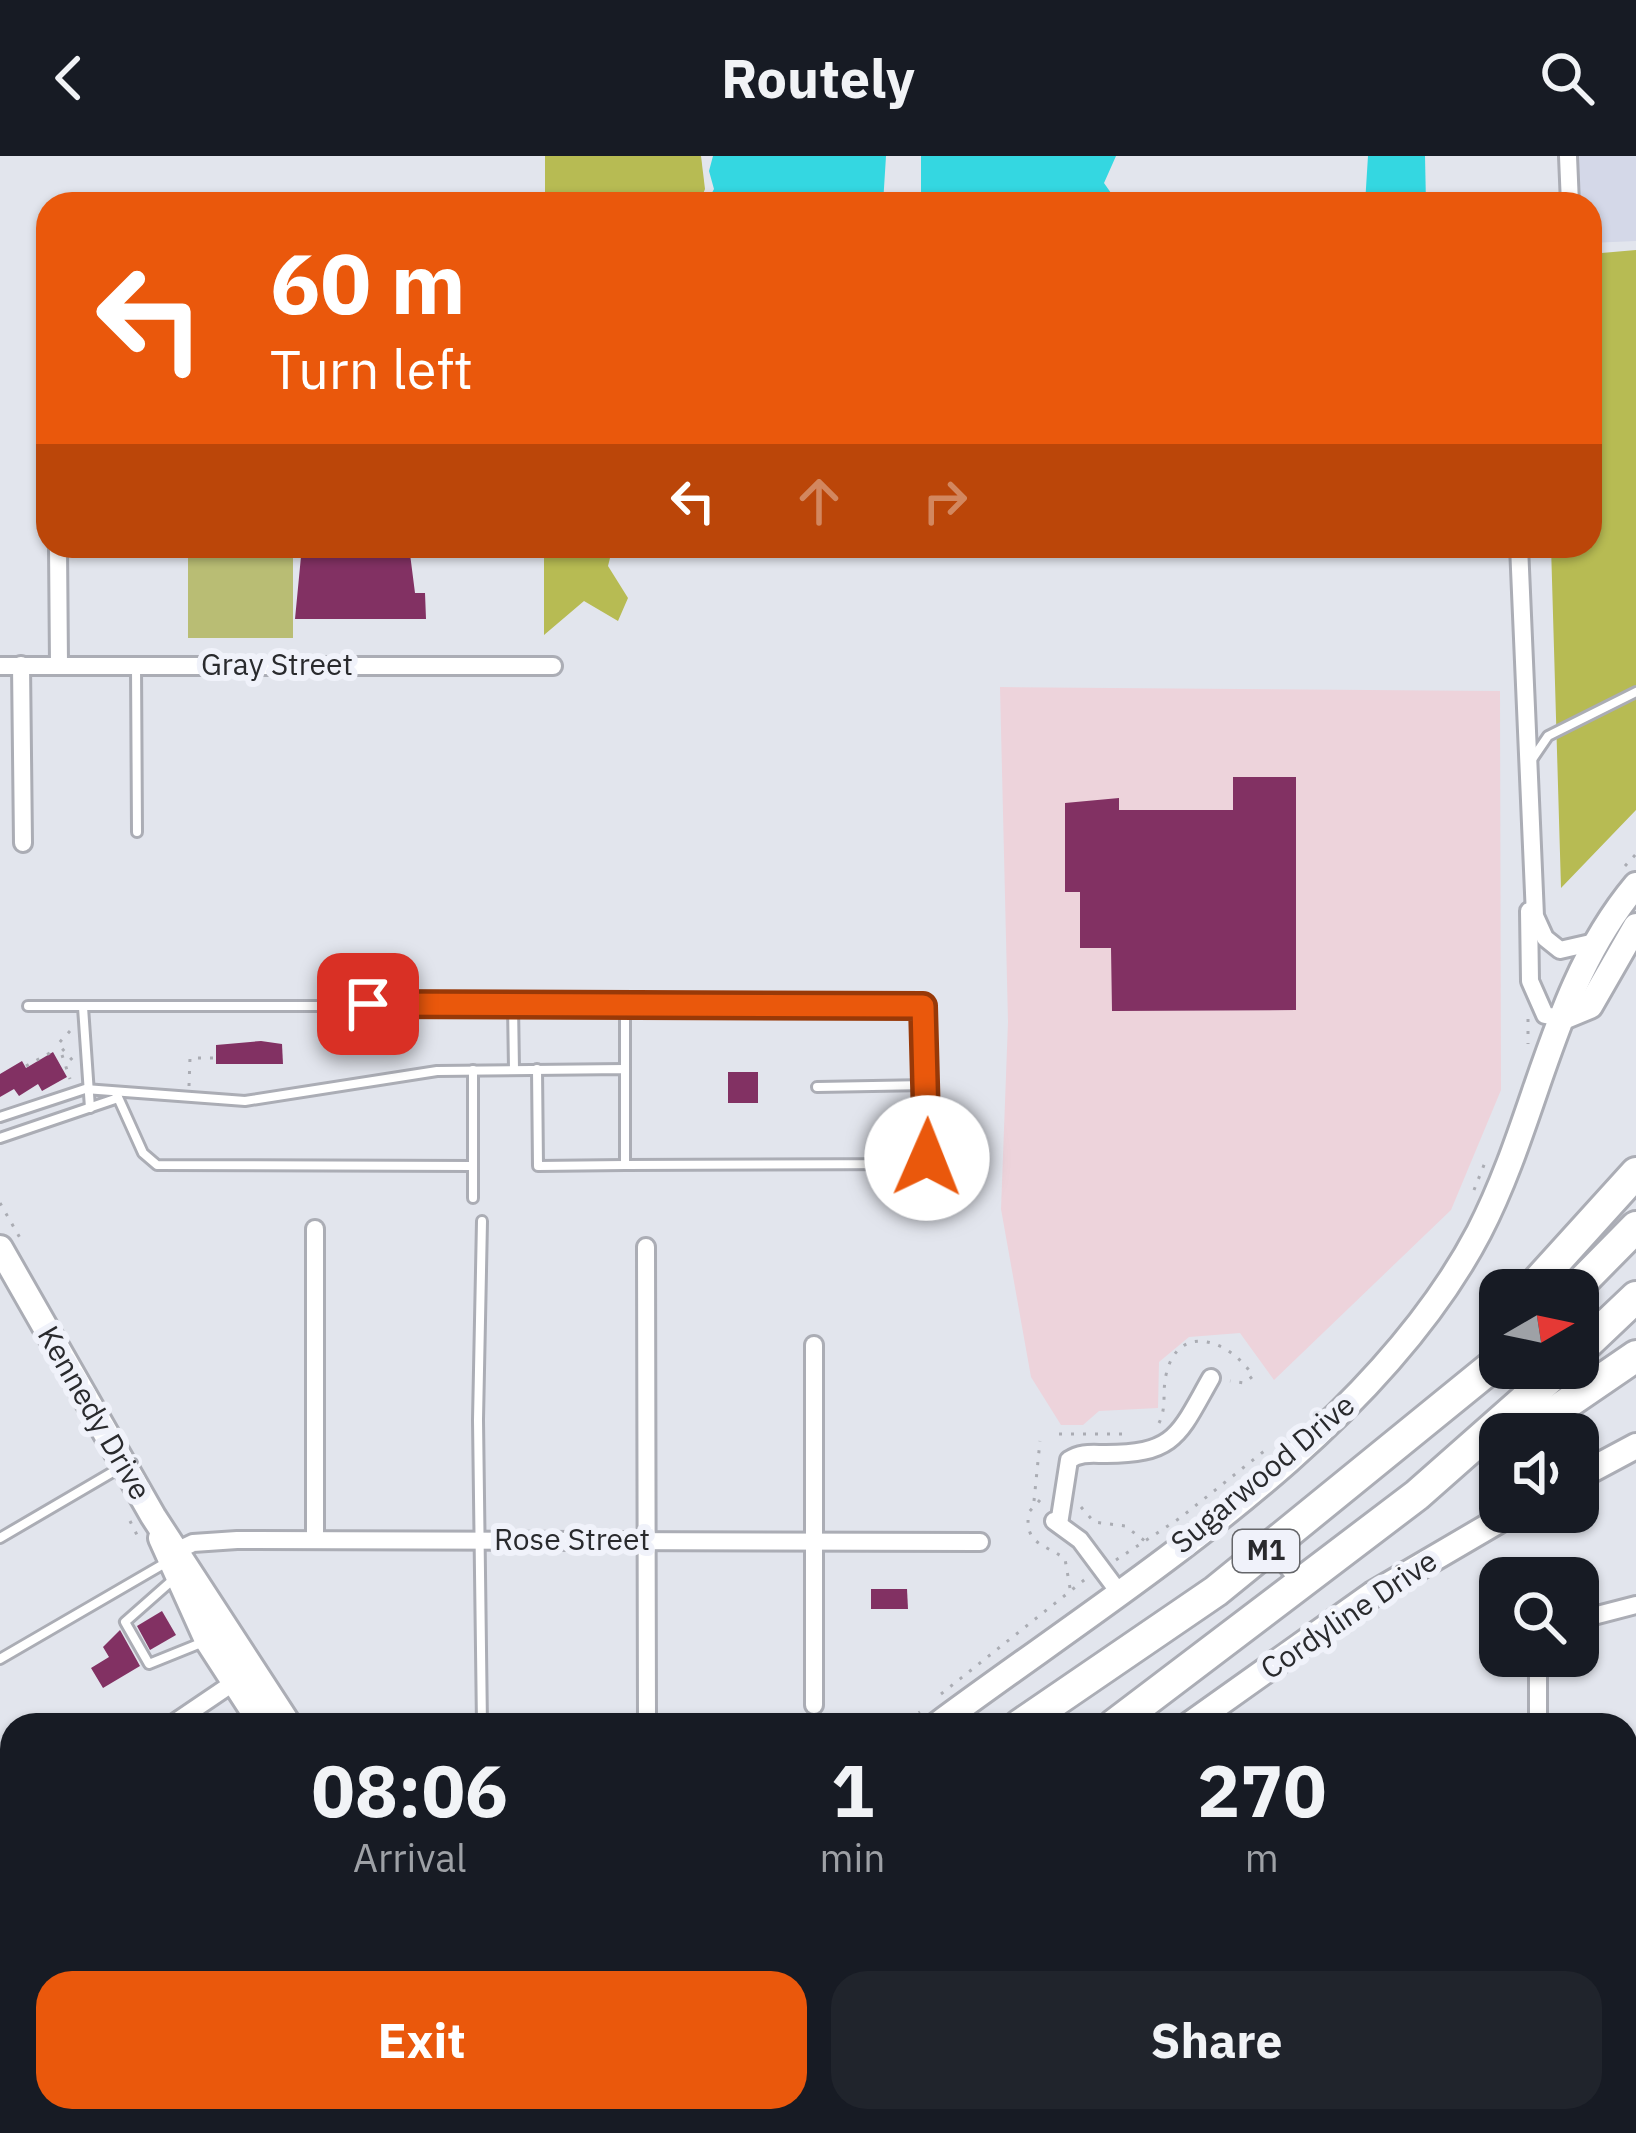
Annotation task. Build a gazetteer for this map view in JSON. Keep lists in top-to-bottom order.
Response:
{
  "streets": {
    "highway": ["M1"],
    "street": [
      "Gray Street",
      "Kennedy Drive",
      "Sugarwood Drive",
      "Rose Street",
      "Cordyline Drive"
    ]
  },
  "crossings": [
    ["Kennedy Drive", "Rose Street"]
  ],
  "north": "right",
  "page": {
    "header": "Routely",
    "turn": ["60 m", "Turn left"],
    "eta": [
      "08:06",
      "Arrival",
      "1",
      "min",
      "270",
      "m"
    ],
    "buttons": ["Exit", "Share"]
  }
}
